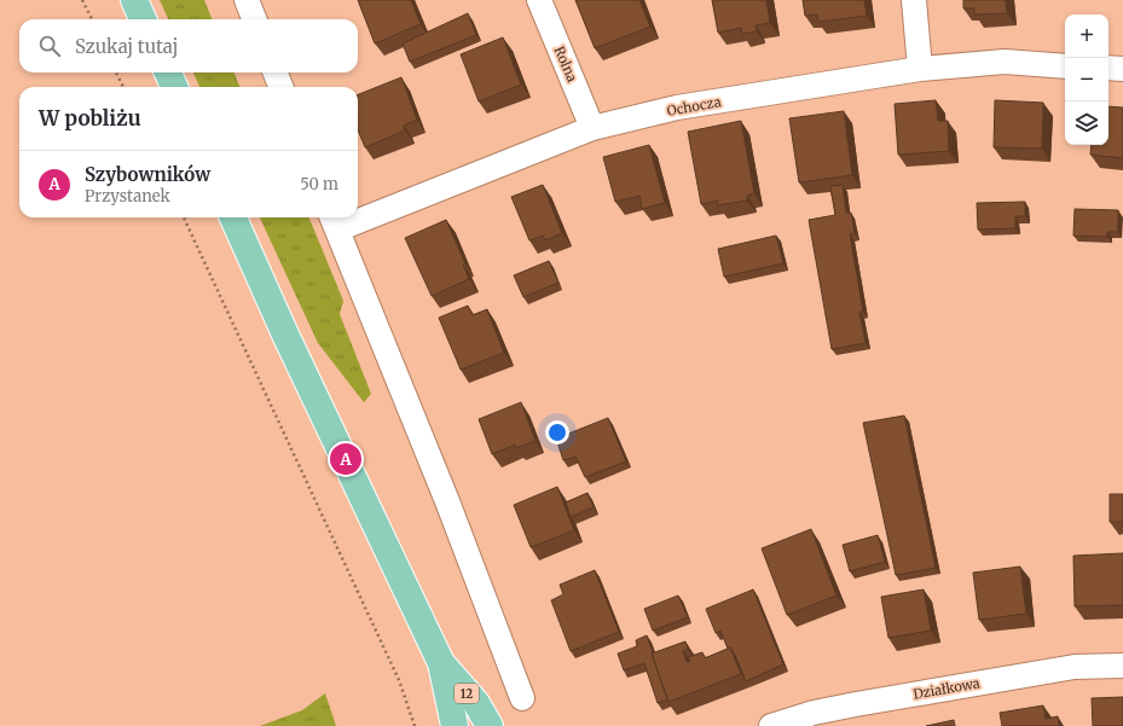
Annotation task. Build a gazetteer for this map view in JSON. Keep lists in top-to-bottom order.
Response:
{
  "streets": {
    "main road": ["12"],
    "street": ["Rolna", "Ochocza", "Działkowa"]
  },
  "crossings": [
    ["Rolna", "Ochocza"]
  ],
  "page": {
    "map_buttons": ["+", "−"],
    "search": "Szukaj tutaj",
    "heading": "W pobliżu",
    "list": [
      {
        "mark": "A",
        "name": "Szybowników",
        "note": "Przystanek",
        "value": "50 m"
      }
    ],
    "pins": "A"
  }
}
